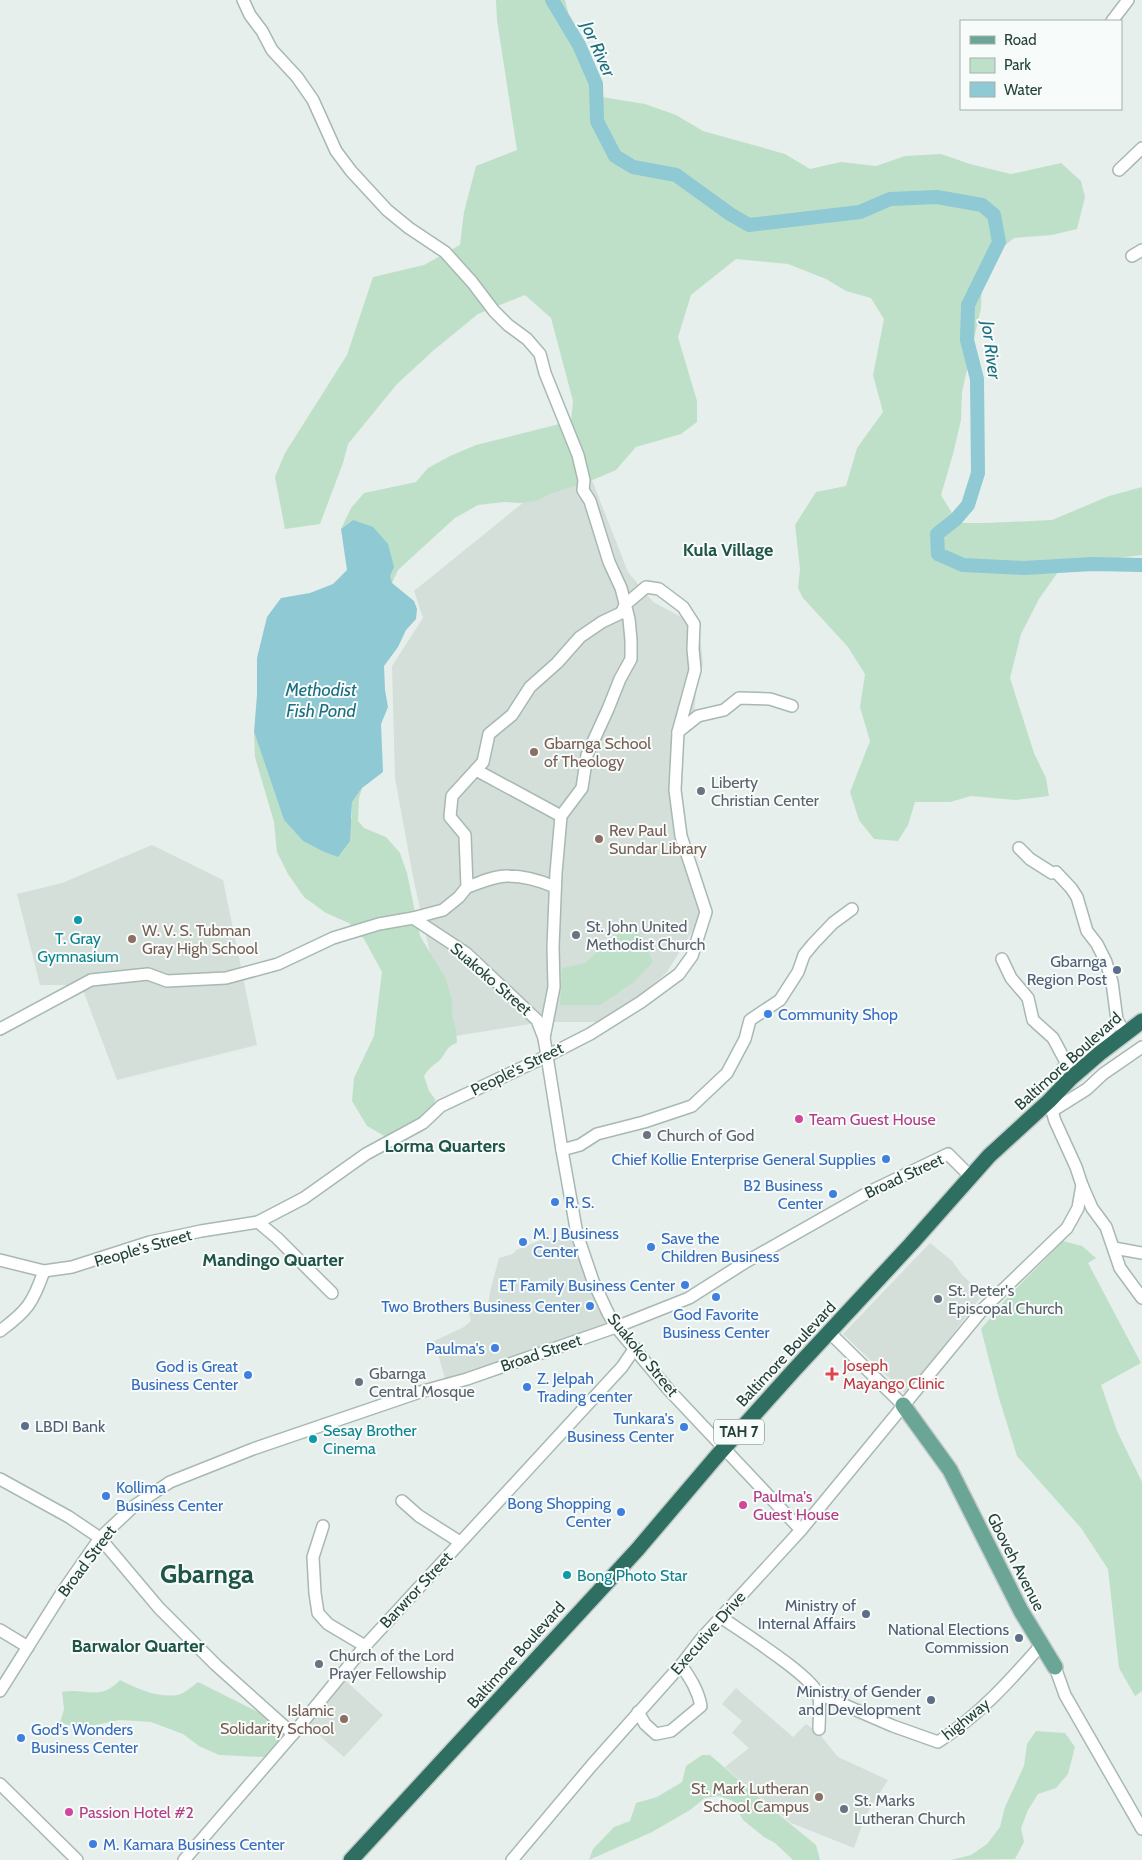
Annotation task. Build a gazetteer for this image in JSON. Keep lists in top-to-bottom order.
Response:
{
  "streets": {
    "highway": ["Baltimore Boulevard", "TAH 7"],
    "main road": ["Gboveh Avenue"],
    "street": [
      "Suakoko Street",
      "People's Street",
      "Broad Street",
      "Barwror Street",
      "Executive Drive",
      "highway"
    ]
  },
  "crossings": [
    ["Suakoko Street", "Baltimore Boulevard"],
    ["Suakoko Street", "People's Street"],
    ["Suakoko Street", "Broad Street"],
    ["Suakoko Street", "Barwror Street"],
    ["Suakoko Street", "Executive Drive"],
    ["Baltimore Boulevard", "Broad Street"],
    ["Baltimore Boulevard", "Gboveh Avenue"],
    ["Gboveh Avenue", "Executive Drive"],
    ["Gboveh Avenue", "highway"],
    ["Executive Drive", "highway"]
  ],
  "districts": [
    "Kula Village",
    "Lorma Quarters",
    "Mandingo Quarter",
    "Gbarnga",
    "Barwalor Quarter"
  ],
  "water": ["Jor River", "Methodist Fish Pond"],
  "places": {
    "other": [
      "Gbarnga School of Theology",
      "Liberty Christian Center",
      "Rev Paul Sundar Library",
      "T. Gray Gymnasium",
      "St. John United Methodist Church",
      "W. V. S. Tubman Gray High School",
      "Gbarnga Region Post",
      "Community Shop",
      "Team Guest House",
      "Church of God",
      "Chief Kollie Enterprise General Supplies",
      "B2 Business Center",
      "R. S.",
      "M. J Business Center",
      "Save the Children Business",
      "ET Family Business Center",
      "God Favorite Business Center",
      "St. Peter's Episcopal Church",
      "Two Brothers Business Center",
      "Paulma's",
      "God is Great Business Center",
      "Gbarnga Central Mosque",
      "Z. Jelpah Trading center",
      "LBDI Bank",
      "Tunkara's Business Center",
      "Sesay Brother Cinema",
      "Kollima Business Center",
      "Paulma's Guest House",
      "Bong Shopping Center",
      "Bong Photo Star",
      "Ministry of Internal Affairs",
      "National Elections Commission",
      "Church of the Lord Prayer Fellowship",
      "Ministry of Gender and Development",
      "Islamic Solidarity School",
      "God's Wonders Business Center",
      "St. Mark Lutheran School Campus",
      "St. Marks Lutheran Church",
      "Passion Hotel #2",
      "M. Kamara Business Center"
    ],
    "health": ["Joseph Mayango Clinic"]
  },
  "legend": ["Road", "Park", "Water"]
}
